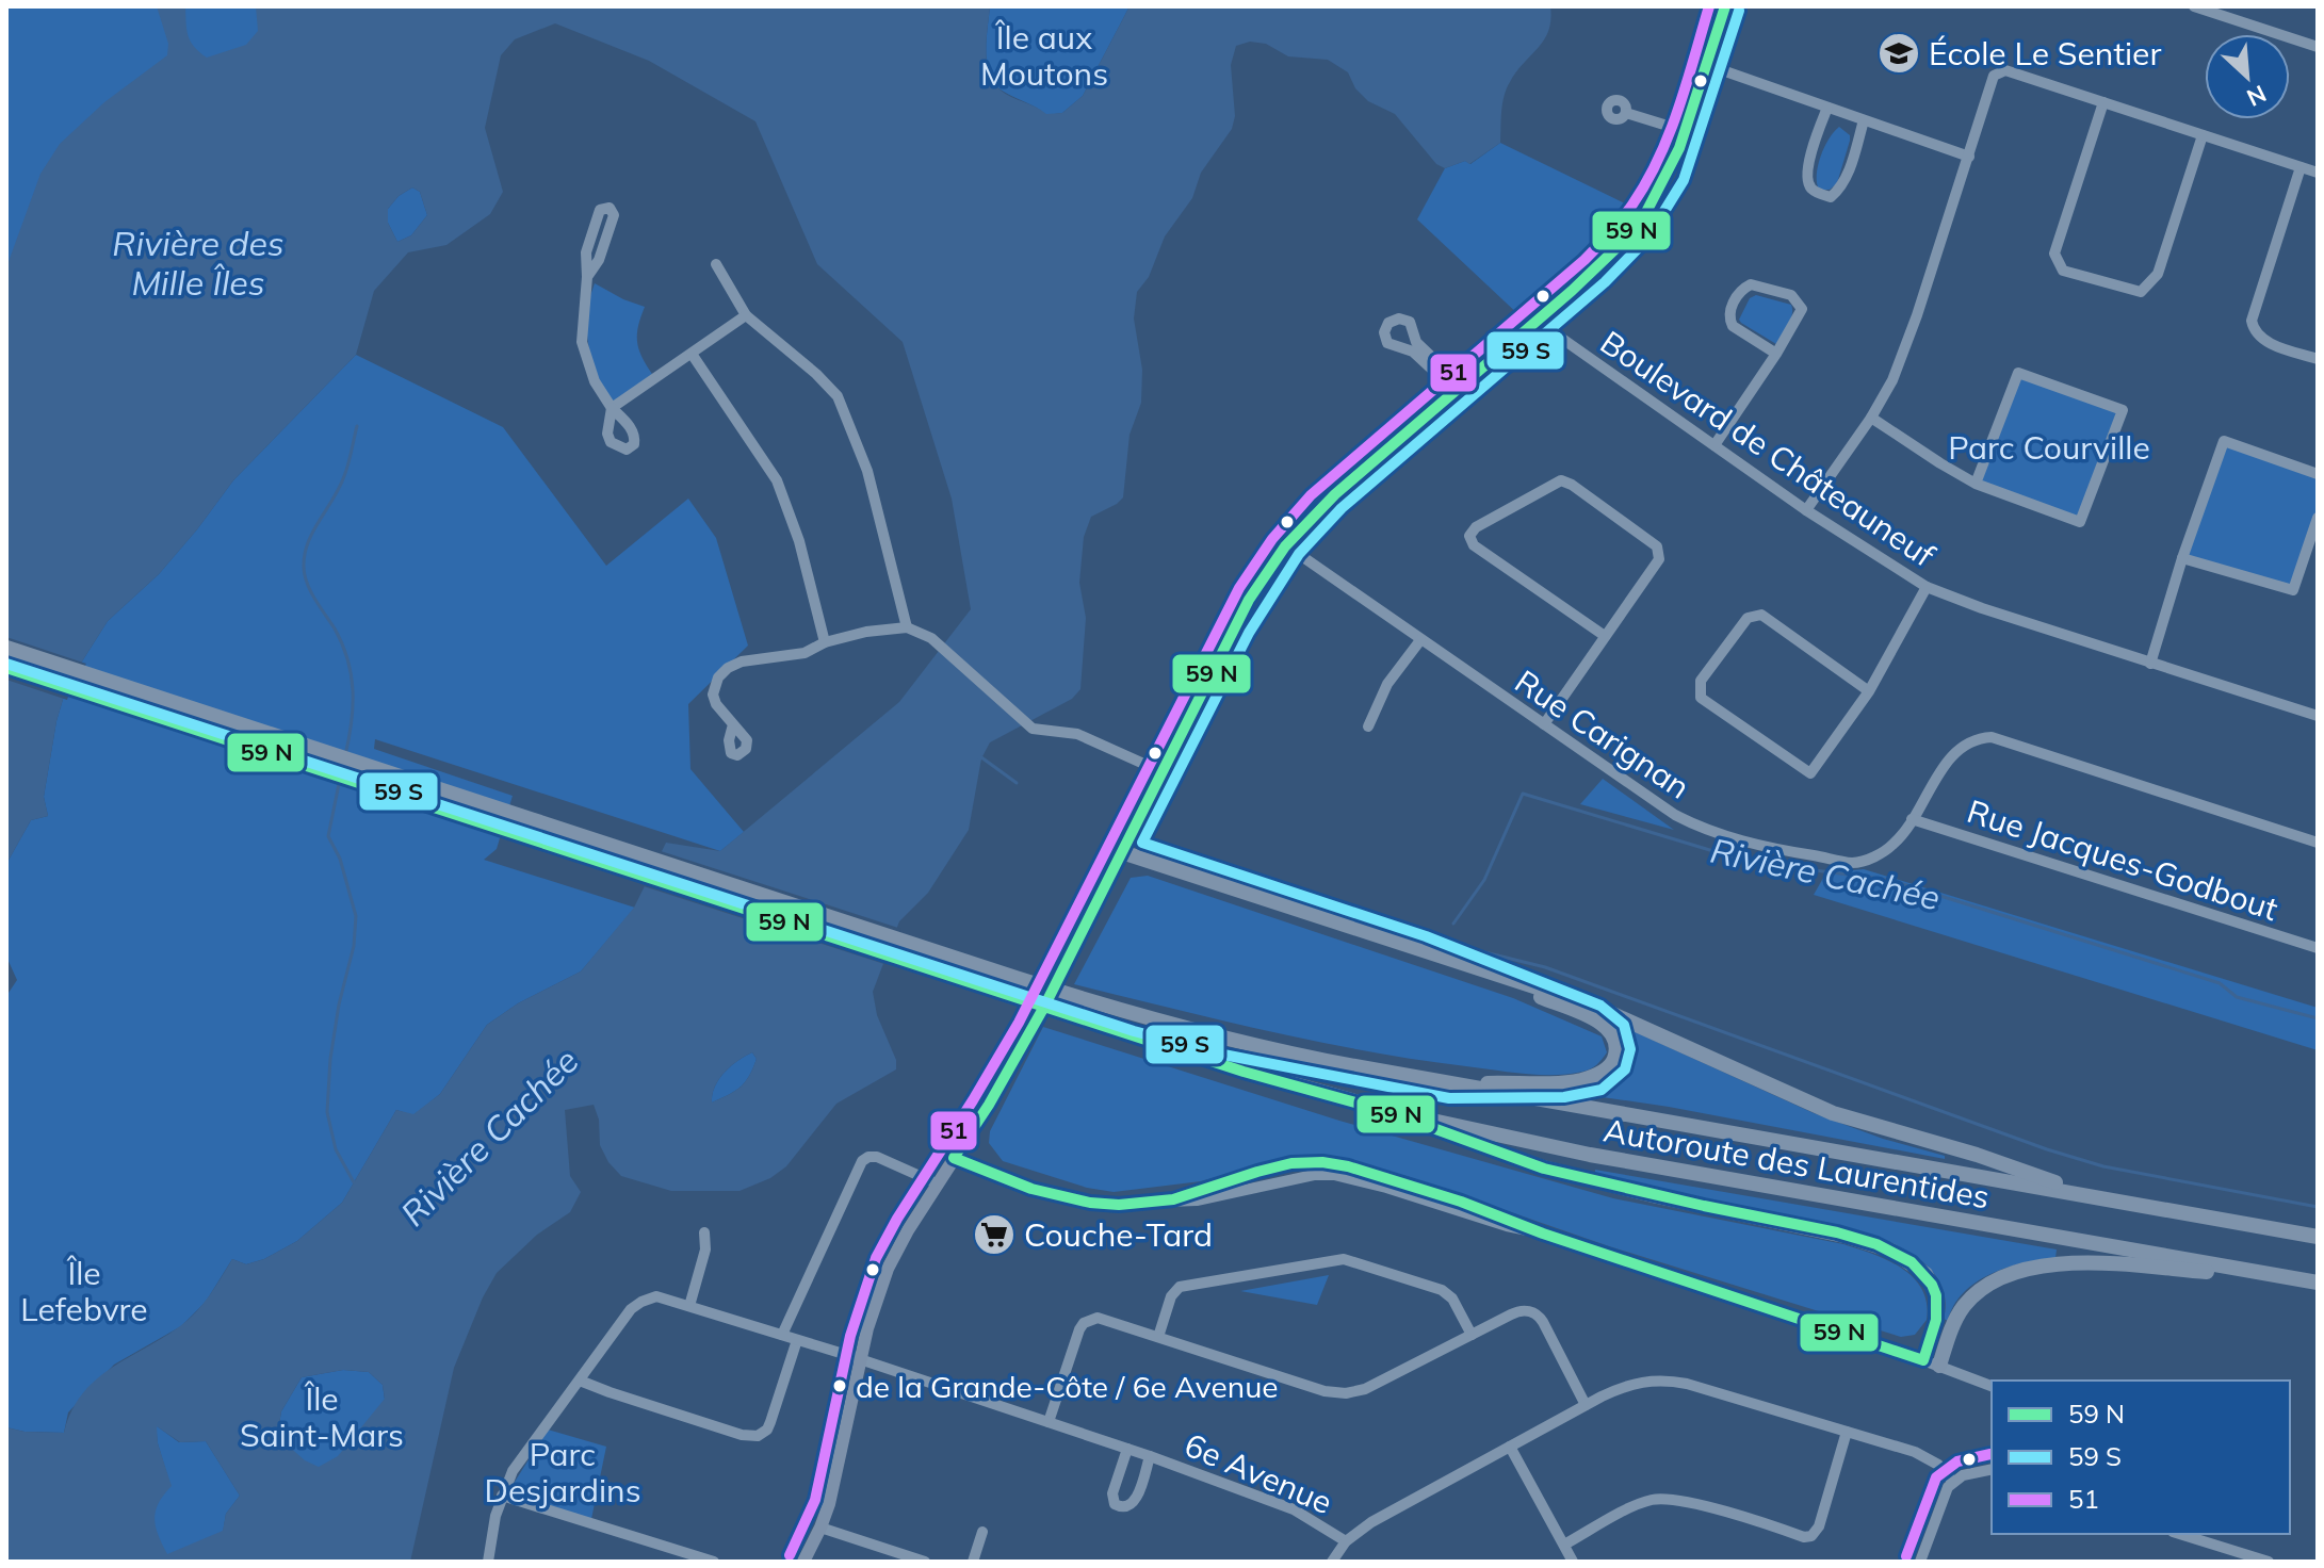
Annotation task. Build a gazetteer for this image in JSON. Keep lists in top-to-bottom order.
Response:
{
  "streets": {
    "highway": ["Autoroute des Laurentides"],
    "street": [
      "Boulevard de Châteauneuf",
      "Rue Carignan",
      "Rue Jacques-Godbout",
      "6e Avenue"
    ]
  },
  "crossings": [
    ["Rue Carignan", "Rue Jacques-Godbout"]
  ],
  "water": ["Rivière des Mille Îles", "Rivière Cachée"],
  "parks": [
    "Île aux Moutons",
    "Parc Courville",
    "Île Lefebvre",
    "Île Saint-Mars",
    "Parc Desjardins"
  ],
  "places": {
    "school or university": ["École Le Sentier"],
    "supermarket": ["Couche-Tard"],
    "other": ["de la Grande-Côte / 6e Avenue"]
  },
  "lines": ["transit line 51"],
  "legend": ["59 N", "59 S", "51"],
  "north": "bottom right"
}
